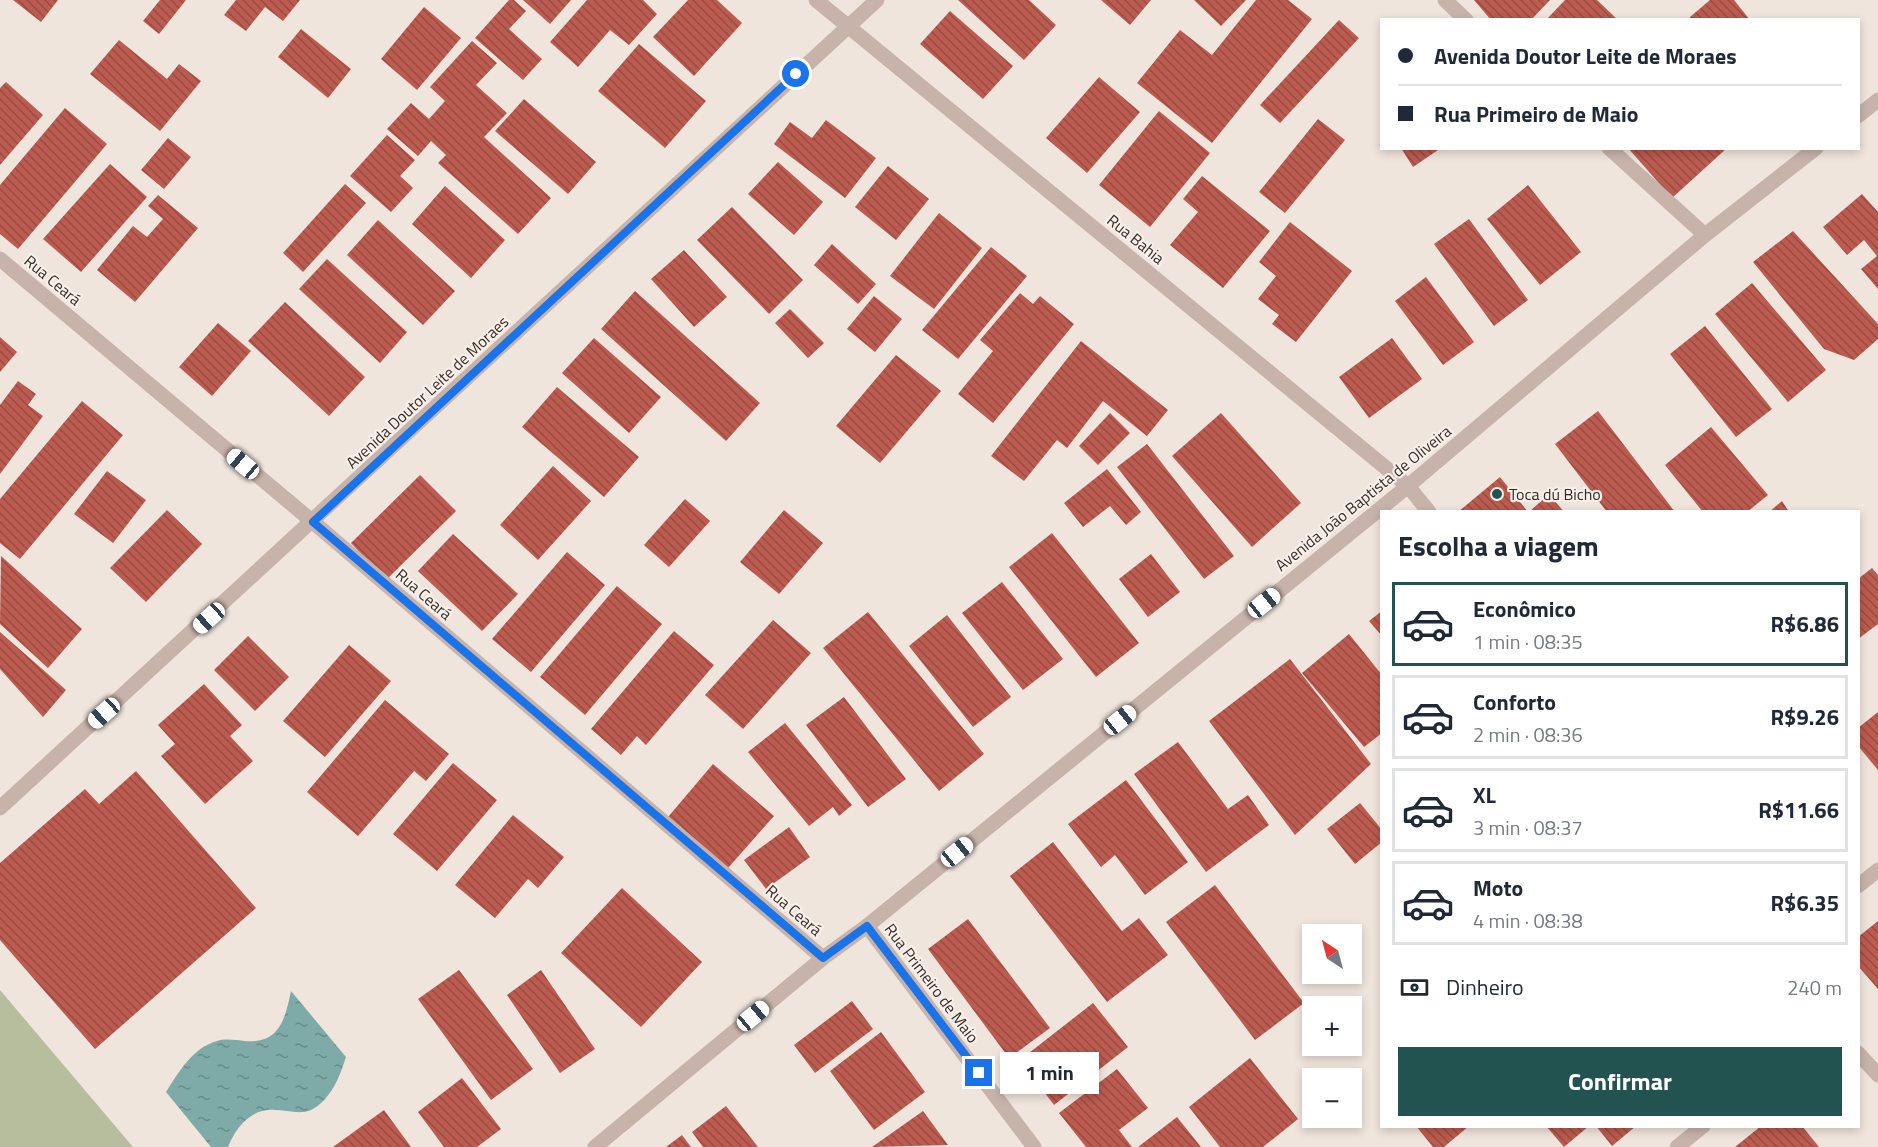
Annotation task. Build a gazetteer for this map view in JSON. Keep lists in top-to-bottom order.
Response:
{
  "streets": {
    "street": [
      "Rua Bahia",
      "Rua Ceará",
      "Avenida Doutor Leite de Moraes",
      "Avenida João Baptista de Oliveira",
      "Rua Primeiro de Maio"
    ]
  },
  "crossings": [
    ["Rua Bahia", "Avenida Doutor Leite de Moraes"],
    ["Rua Bahia", "Avenida João Baptista de Oliveira"],
    ["Rua Ceará", "Avenida Doutor Leite de Moraes"],
    ["Rua Ceará", "Avenida João Baptista de Oliveira"],
    ["Avenida João Baptista de Oliveira", "Rua Primeiro de Maio"]
  ],
  "places": ["Toca dú Bicho"],
  "north": "top left",
  "page": {
    "banner": ["Avenida Doutor Leite de Moraes", "Rua Primeiro de Maio"],
    "heading": "Escolha a viagem",
    "list": [
      {
        "name": "Econômico",
        "note": "1 min · 08:35",
        "value": "R$6.86"
      },
      {
        "name": "Conforto",
        "note": "2 min · 08:36",
        "value": "R$9.26"
      },
      {
        "name": "XL",
        "note": "3 min · 08:37",
        "value": "R$11.66"
      },
      {
        "name": "Moto",
        "note": "4 min · 08:38",
        "value": "R$6.35"
      }
    ],
    "map_buttons": ["+", "−"],
    "pay": ["Dinheiro", "240 m"],
    "buttons": "Confirmar",
    "bubble": "1 min"
  }
}
